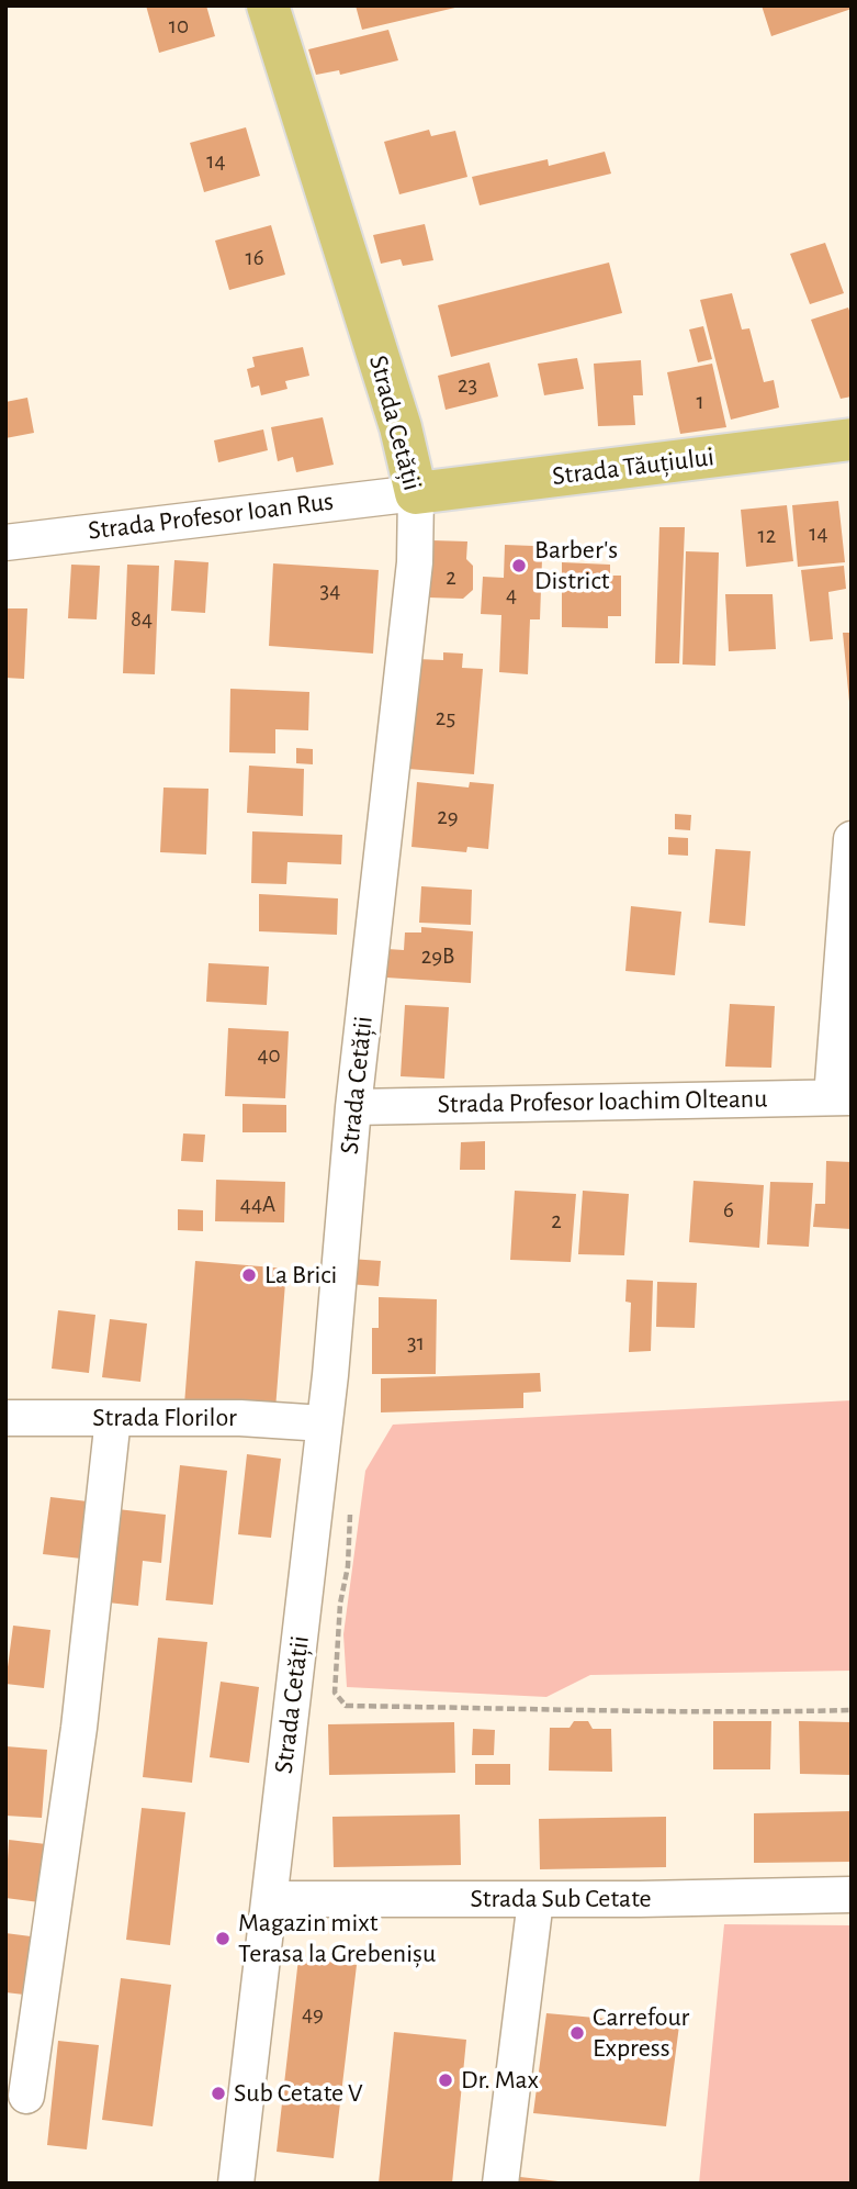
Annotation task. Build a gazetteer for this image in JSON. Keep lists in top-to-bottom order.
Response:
{
  "streets": {
    "main road": ["Strada Cetății", "Strada Tăuțiului"],
    "street": [
      "Strada Profesor Ioan Rus",
      "Strada Profesor Ioachim Olteanu",
      "Strada Florilor",
      "Strada Sub Cetate"
    ]
  },
  "crossings": [
    ["Strada Cetății", "Strada Tăuțiului"],
    ["Strada Cetății", "Strada Profesor Ioan Rus"],
    ["Strada Cetății", "Strada Profesor Ioachim Olteanu"],
    ["Strada Cetății", "Strada Florilor"],
    ["Strada Cetății", "Strada Sub Cetate"],
    ["Strada Tăuțiului", "Strada Profesor Ioan Rus"]
  ],
  "places": [
    "Barber's District",
    "La Brici",
    "Magazin mixt Terasa la Grebenișu",
    "Carrefour Express",
    "Dr. Max",
    "Sub Cetate V"
  ],
  "house_numbers": [
    "10",
    "14",
    "16",
    "23",
    "1",
    "14",
    "12",
    "2",
    "34",
    "4",
    "84",
    "25",
    "29",
    "29B",
    "40",
    "44A",
    "6",
    "2",
    "31",
    "49"
  ]
}
